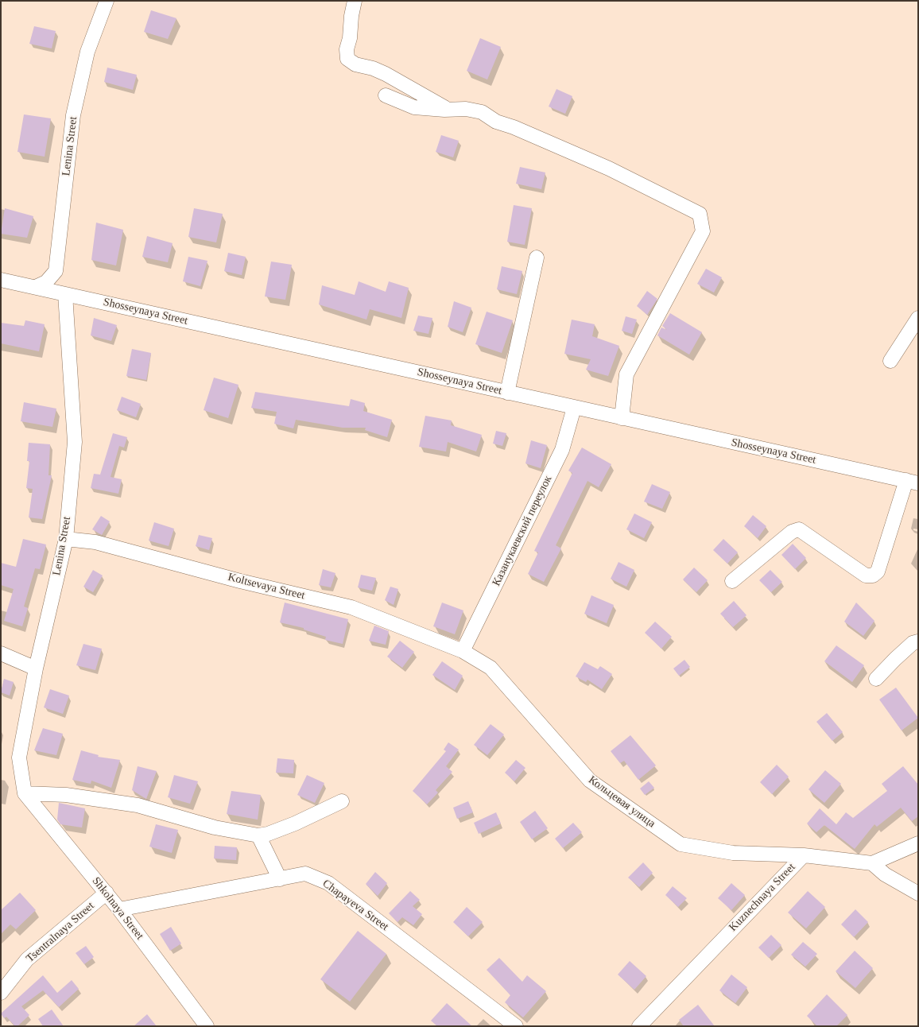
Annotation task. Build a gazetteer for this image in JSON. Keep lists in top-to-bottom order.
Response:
{
  "streets": {
    "street": [
      "Lenina Street",
      "Shosseynaya Street",
      "Казанукаевский переулок",
      "Koltsevaya Street",
      "Кольцевая улица",
      "Kuznechnaya Street",
      "Chapayeva Street",
      "Shkolnaya Street",
      "Tsentralnaya Street"
    ]
  },
  "crossings": [
    ["Lenina Street", "Shosseynaya Street"],
    ["Lenina Street", "Koltsevaya Street"],
    ["Lenina Street", "Shkolnaya Street"],
    ["Shosseynaya Street", "Казанукаевский переулок"],
    ["Казанукаевский переулок", "Koltsevaya Street"],
    ["Казанукаевский переулок", "Кольцевая улица"],
    ["Koltsevaya Street", "Кольцевая улица"],
    ["Кольцевая улица", "Kuznechnaya Street"],
    ["Chapayeva Street", "Shkolnaya Street"],
    ["Shkolnaya Street", "Tsentralnaya Street"]
  ]
}
